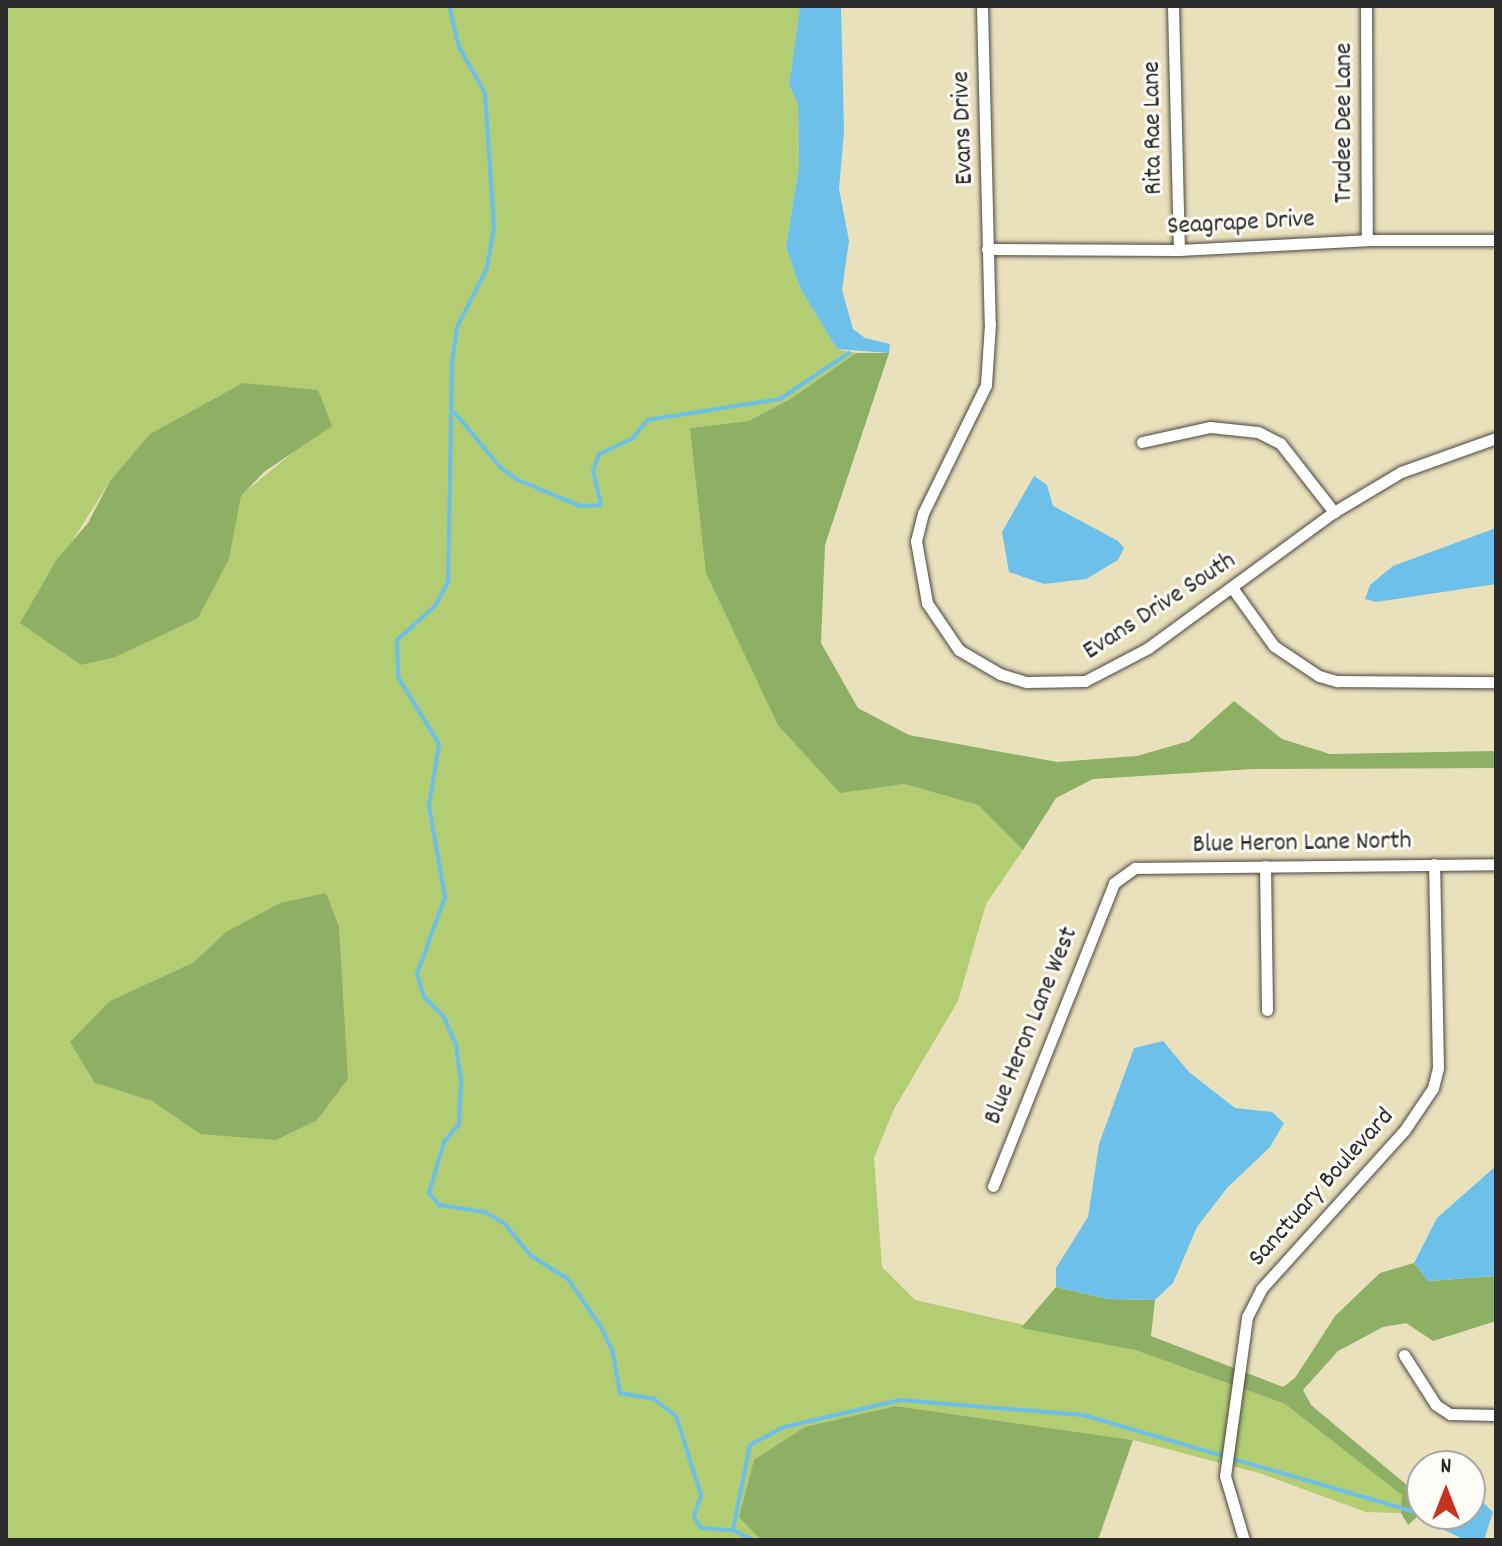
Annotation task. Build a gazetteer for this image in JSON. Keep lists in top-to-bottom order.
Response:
{
  "streets": {
    "street": [
      "Trudee Dee Lane",
      "Evans Drive",
      "Rita Rae Lane",
      "Seagrape Drive",
      "Evans Drive South",
      "Blue Heron Lane North",
      "Blue Heron Lane West",
      "Sanctuary Boulevard"
    ]
  },
  "crossings": [
    ["Trudee Dee Lane", "Seagrape Drive"],
    ["Evans Drive", "Seagrape Drive"],
    ["Evans Drive", "Evans Drive South"],
    ["Rita Rae Lane", "Seagrape Drive"],
    ["Seagrape Drive", "Evans Drive South"],
    ["Blue Heron Lane North", "Blue Heron Lane West"],
    ["Blue Heron Lane North", "Sanctuary Boulevard"]
  ],
  "north": "top"
}
